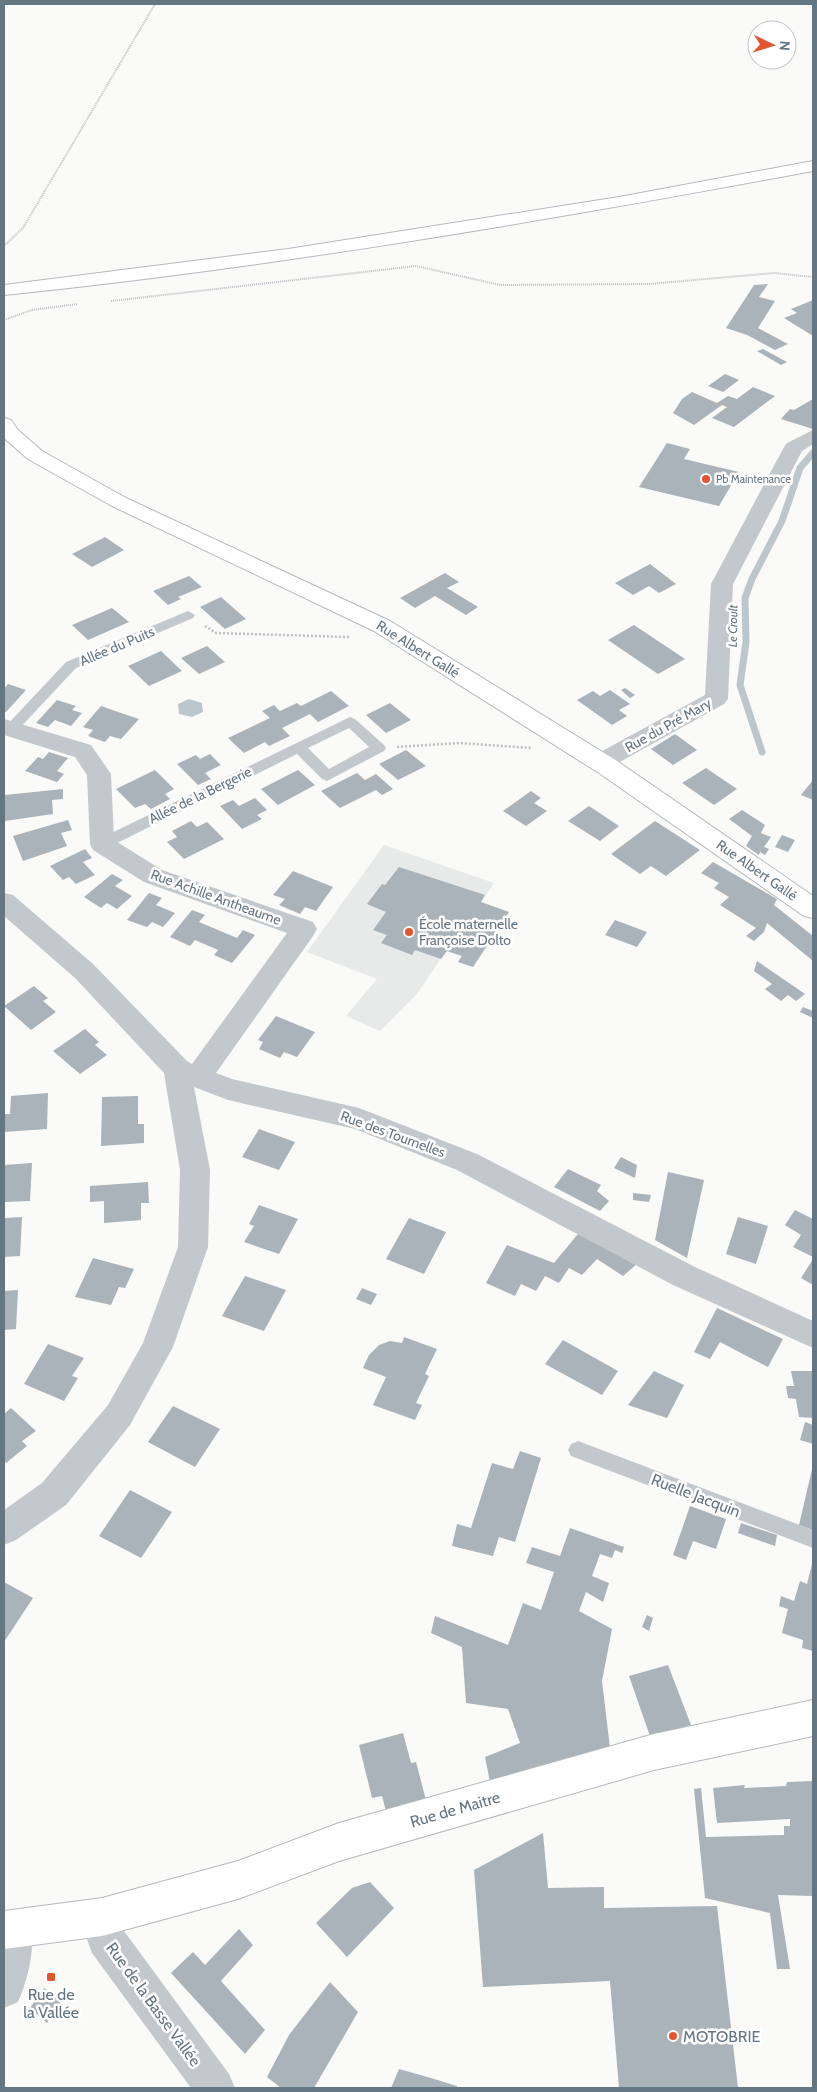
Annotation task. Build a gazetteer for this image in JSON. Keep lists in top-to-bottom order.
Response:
{
  "streets": {
    "street": [
      "Rue Albert Gallé",
      "Rue du Pré Mary",
      "Rue Achille Antheaume",
      "Rue des Tournelles",
      "Rue de Maitre",
      "Rue de la Basse Vallée"
    ],
    "lane": ["Allée du Puits", "Allée de la Bergerie", "Ruelle Jacquin"]
  },
  "crossings": [
    ["Rue Albert Gallé", "Rue du Pré Mary"],
    ["Allée de la Bergerie", "Rue Achille Antheaume"],
    ["Rue Achille Antheaume", "Rue des Tournelles"],
    ["Rue de Maitre", "Rue de la Basse Vallée"]
  ],
  "water": ["Le Croult"],
  "places": {
    "other": ["Pb Maintenance", "École maternelle Françoise Dolto", "MOTOBRIE"],
    "transit": ["Rue de la Vallée"]
  },
  "north": "right"
}
